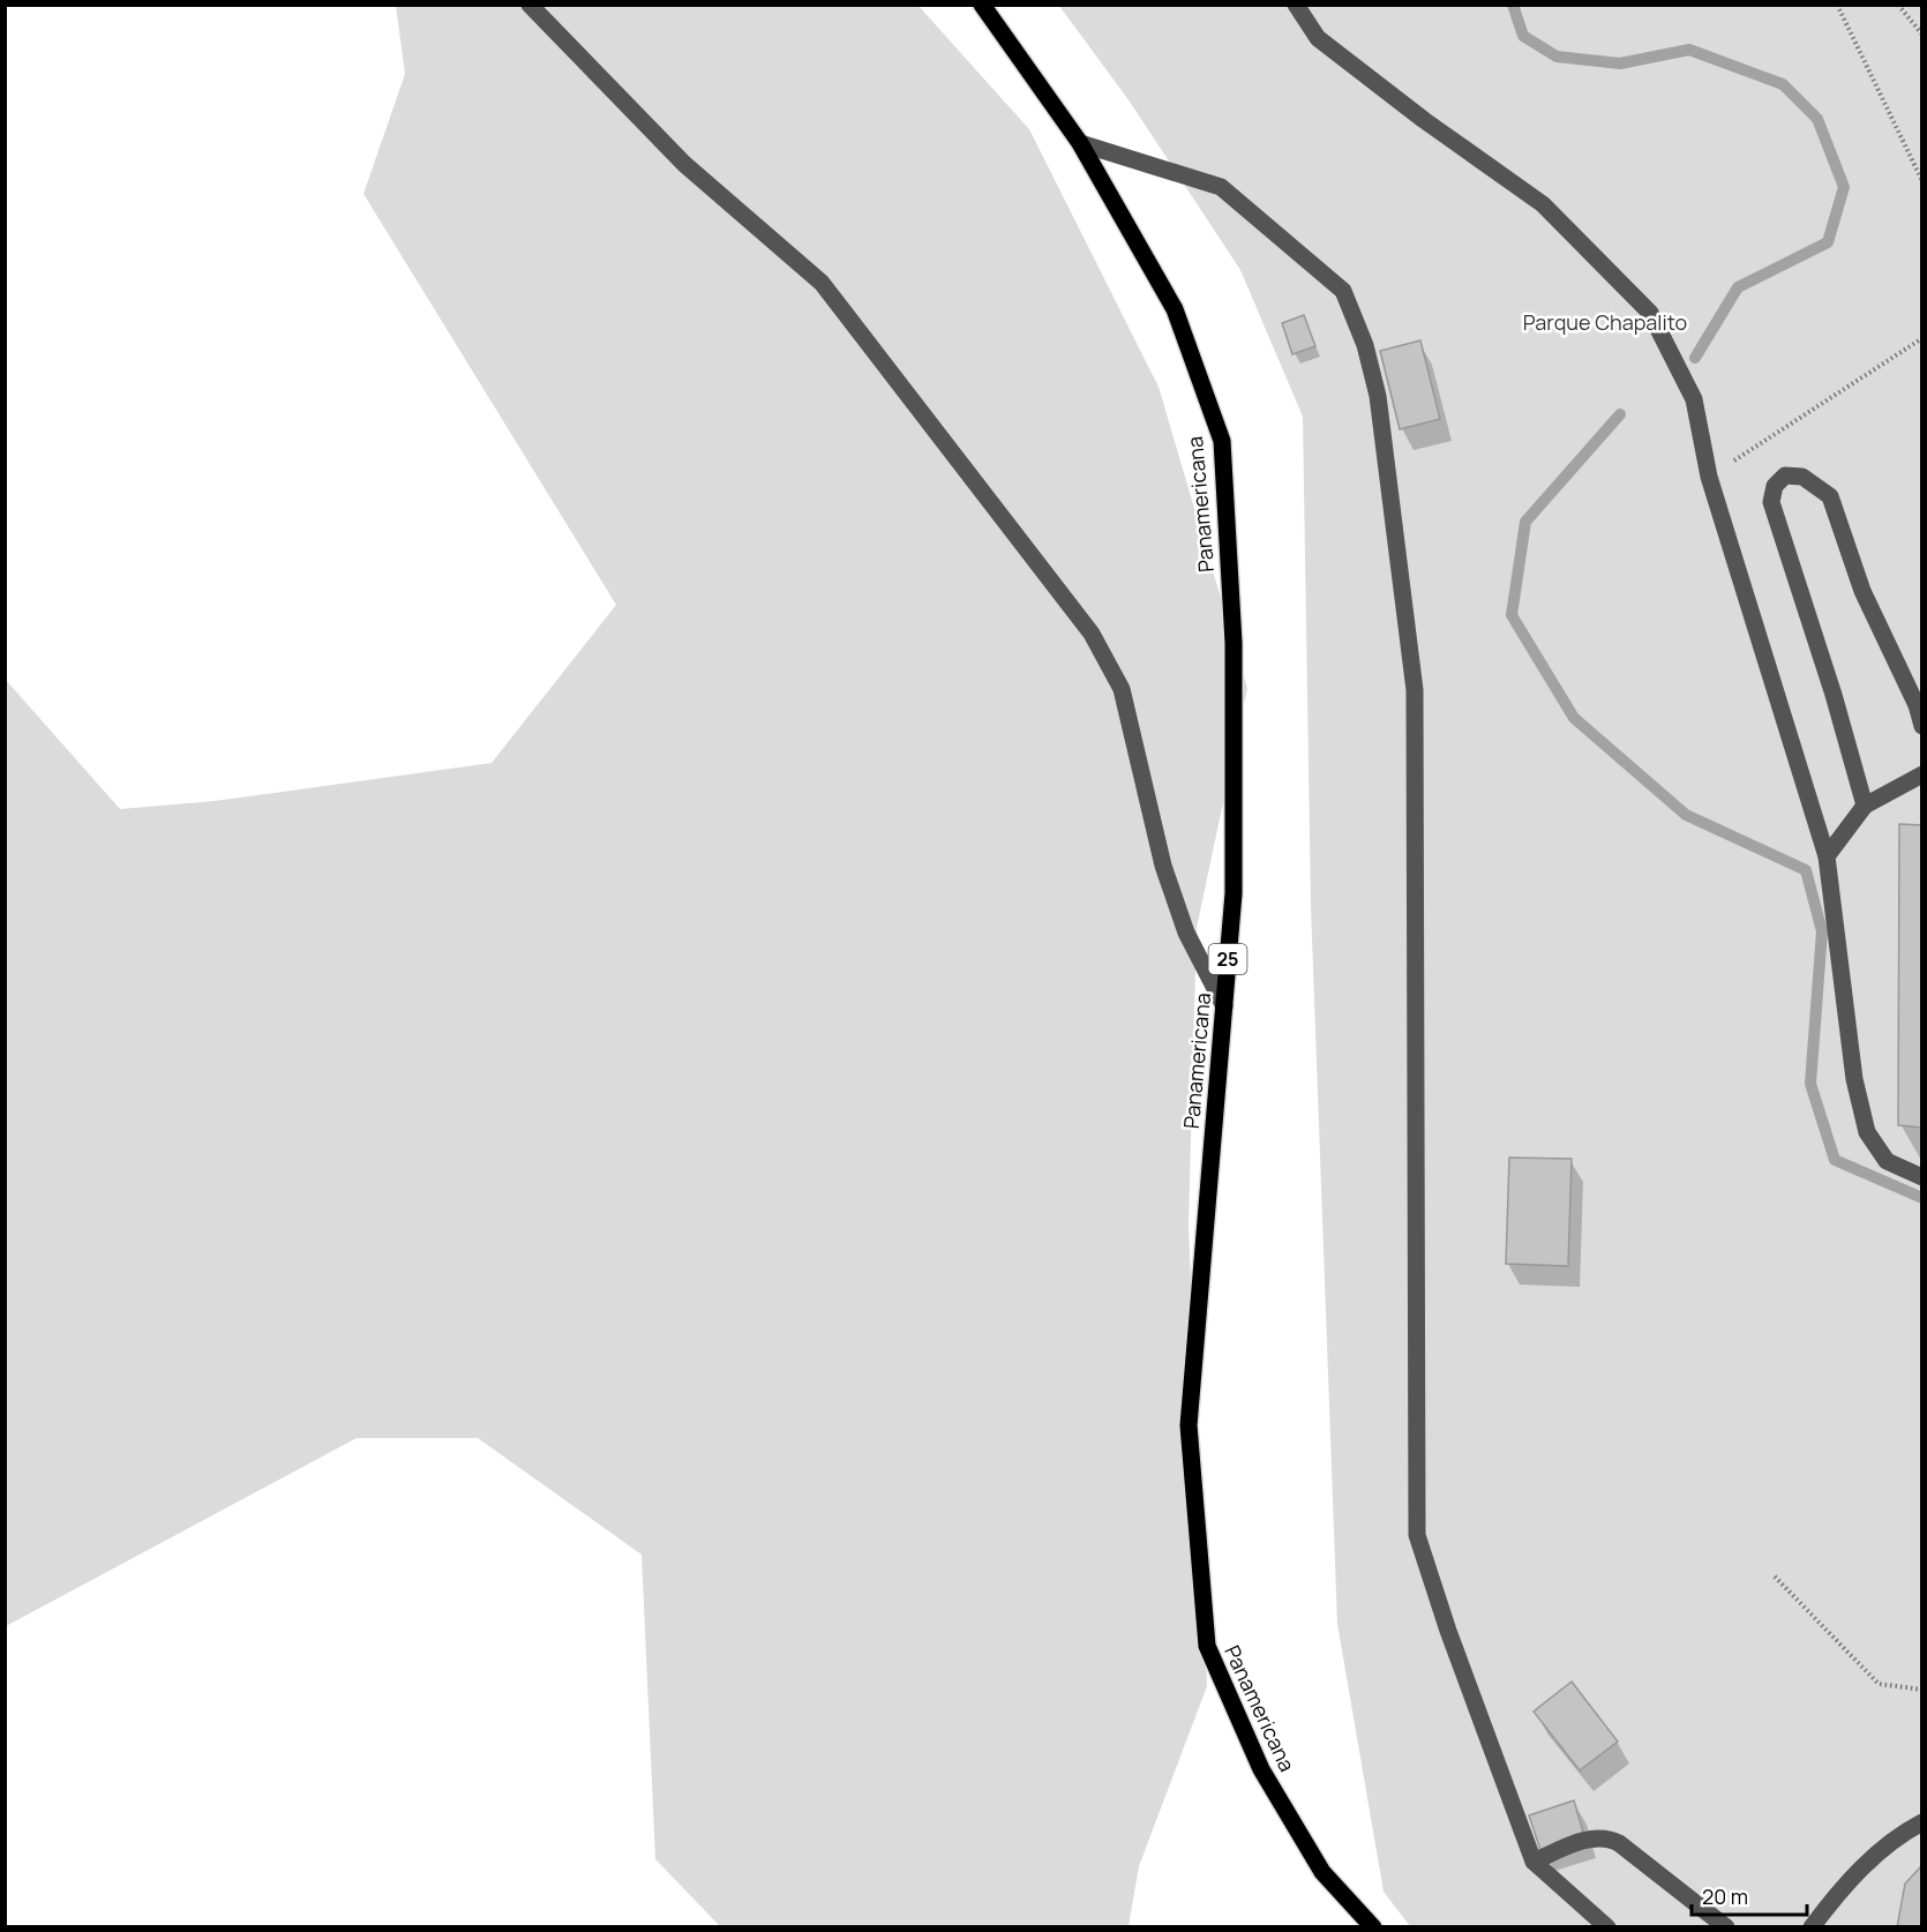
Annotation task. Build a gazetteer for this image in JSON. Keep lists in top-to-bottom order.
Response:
{
  "streets": {
    "main road": ["Panamericana", "25"]
  },
  "parks": ["Parque Chapalito"],
  "scale_bar": "20 m"
}
